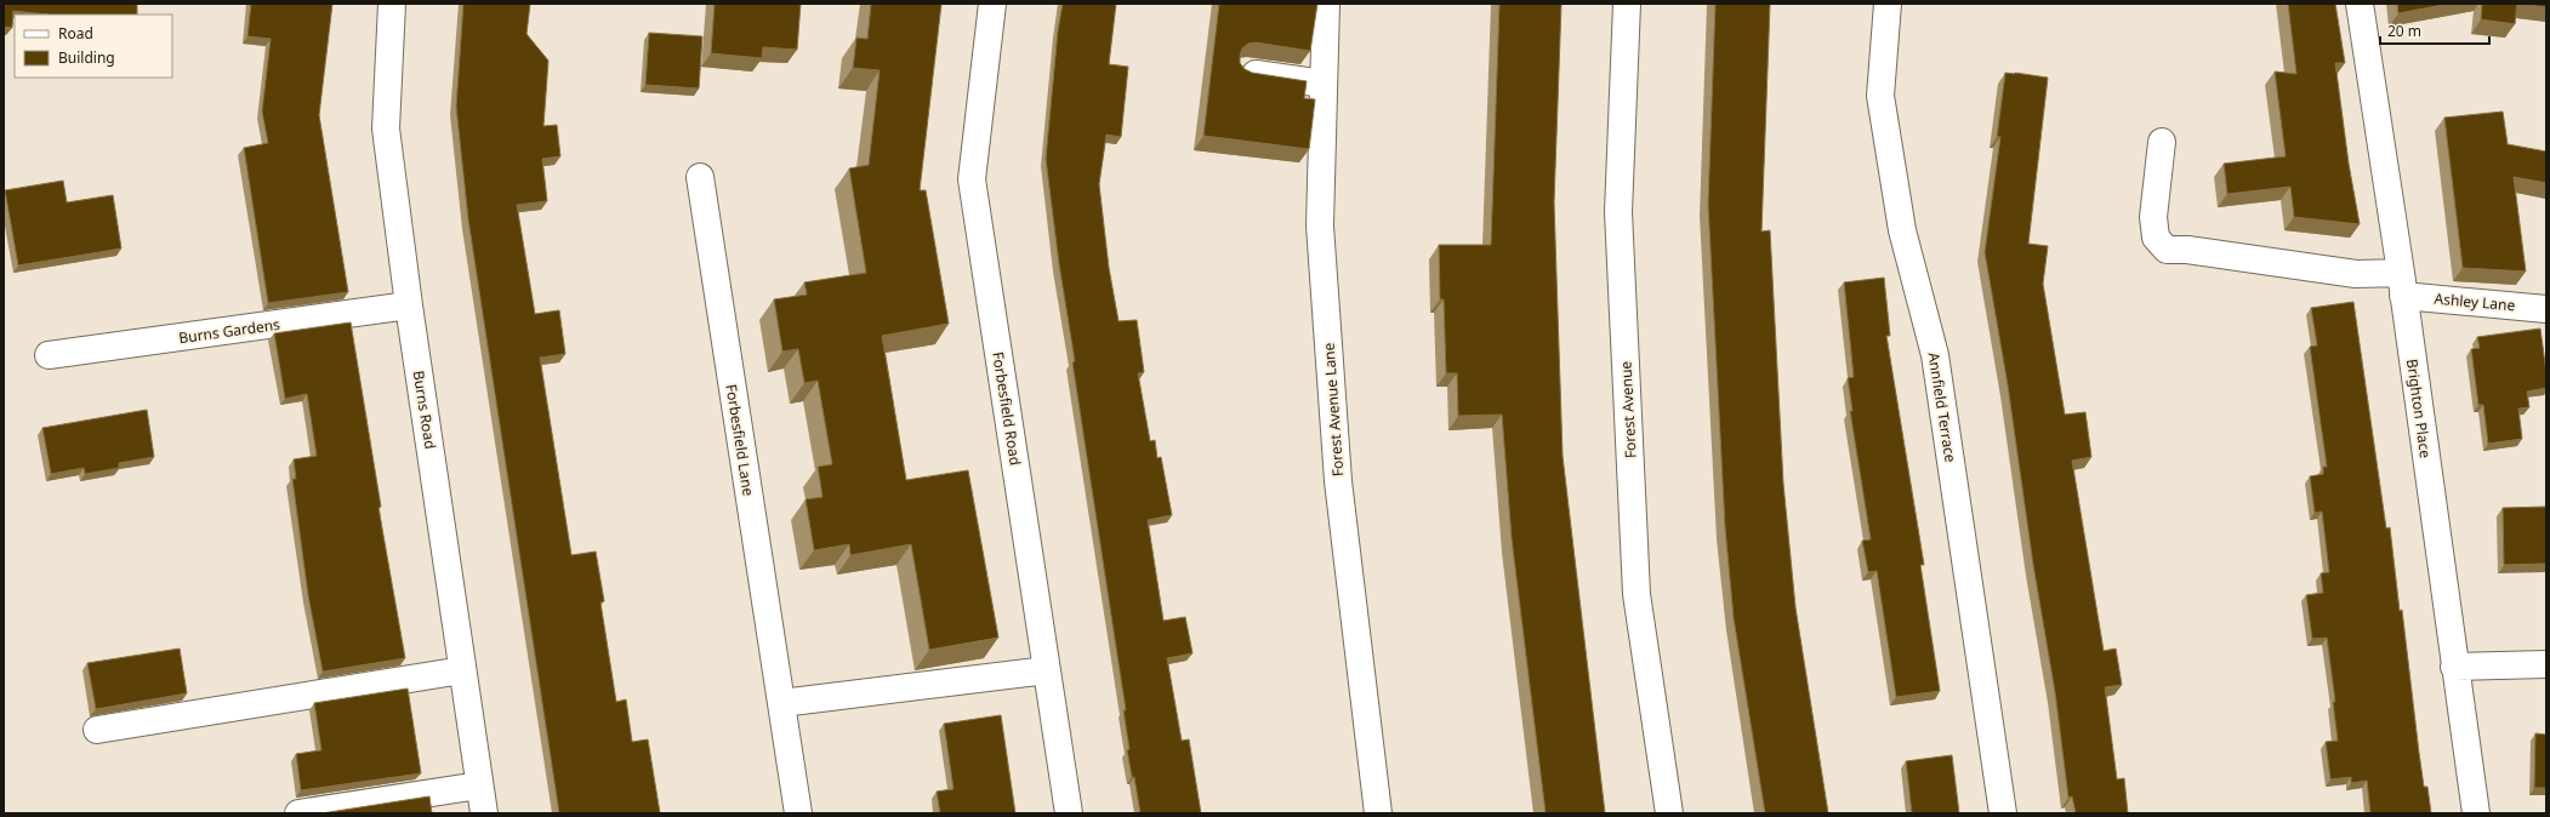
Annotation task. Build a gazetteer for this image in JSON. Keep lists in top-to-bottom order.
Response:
{
  "streets": {
    "street": [
      "Ashley Lane",
      "Burns Gardens",
      "Annfield Terrace",
      "Forbesfield Road",
      "Brighton Place",
      "Burns Road",
      "Forest Avenue Lane",
      "Forest Avenue",
      "Forbesfield Lane"
    ]
  },
  "crossings": [
    ["Ashley Lane", "Brighton Place"],
    ["Burns Gardens", "Burns Road"]
  ],
  "legend": ["Road", "Building"],
  "scale_bar": "20 m"
}
